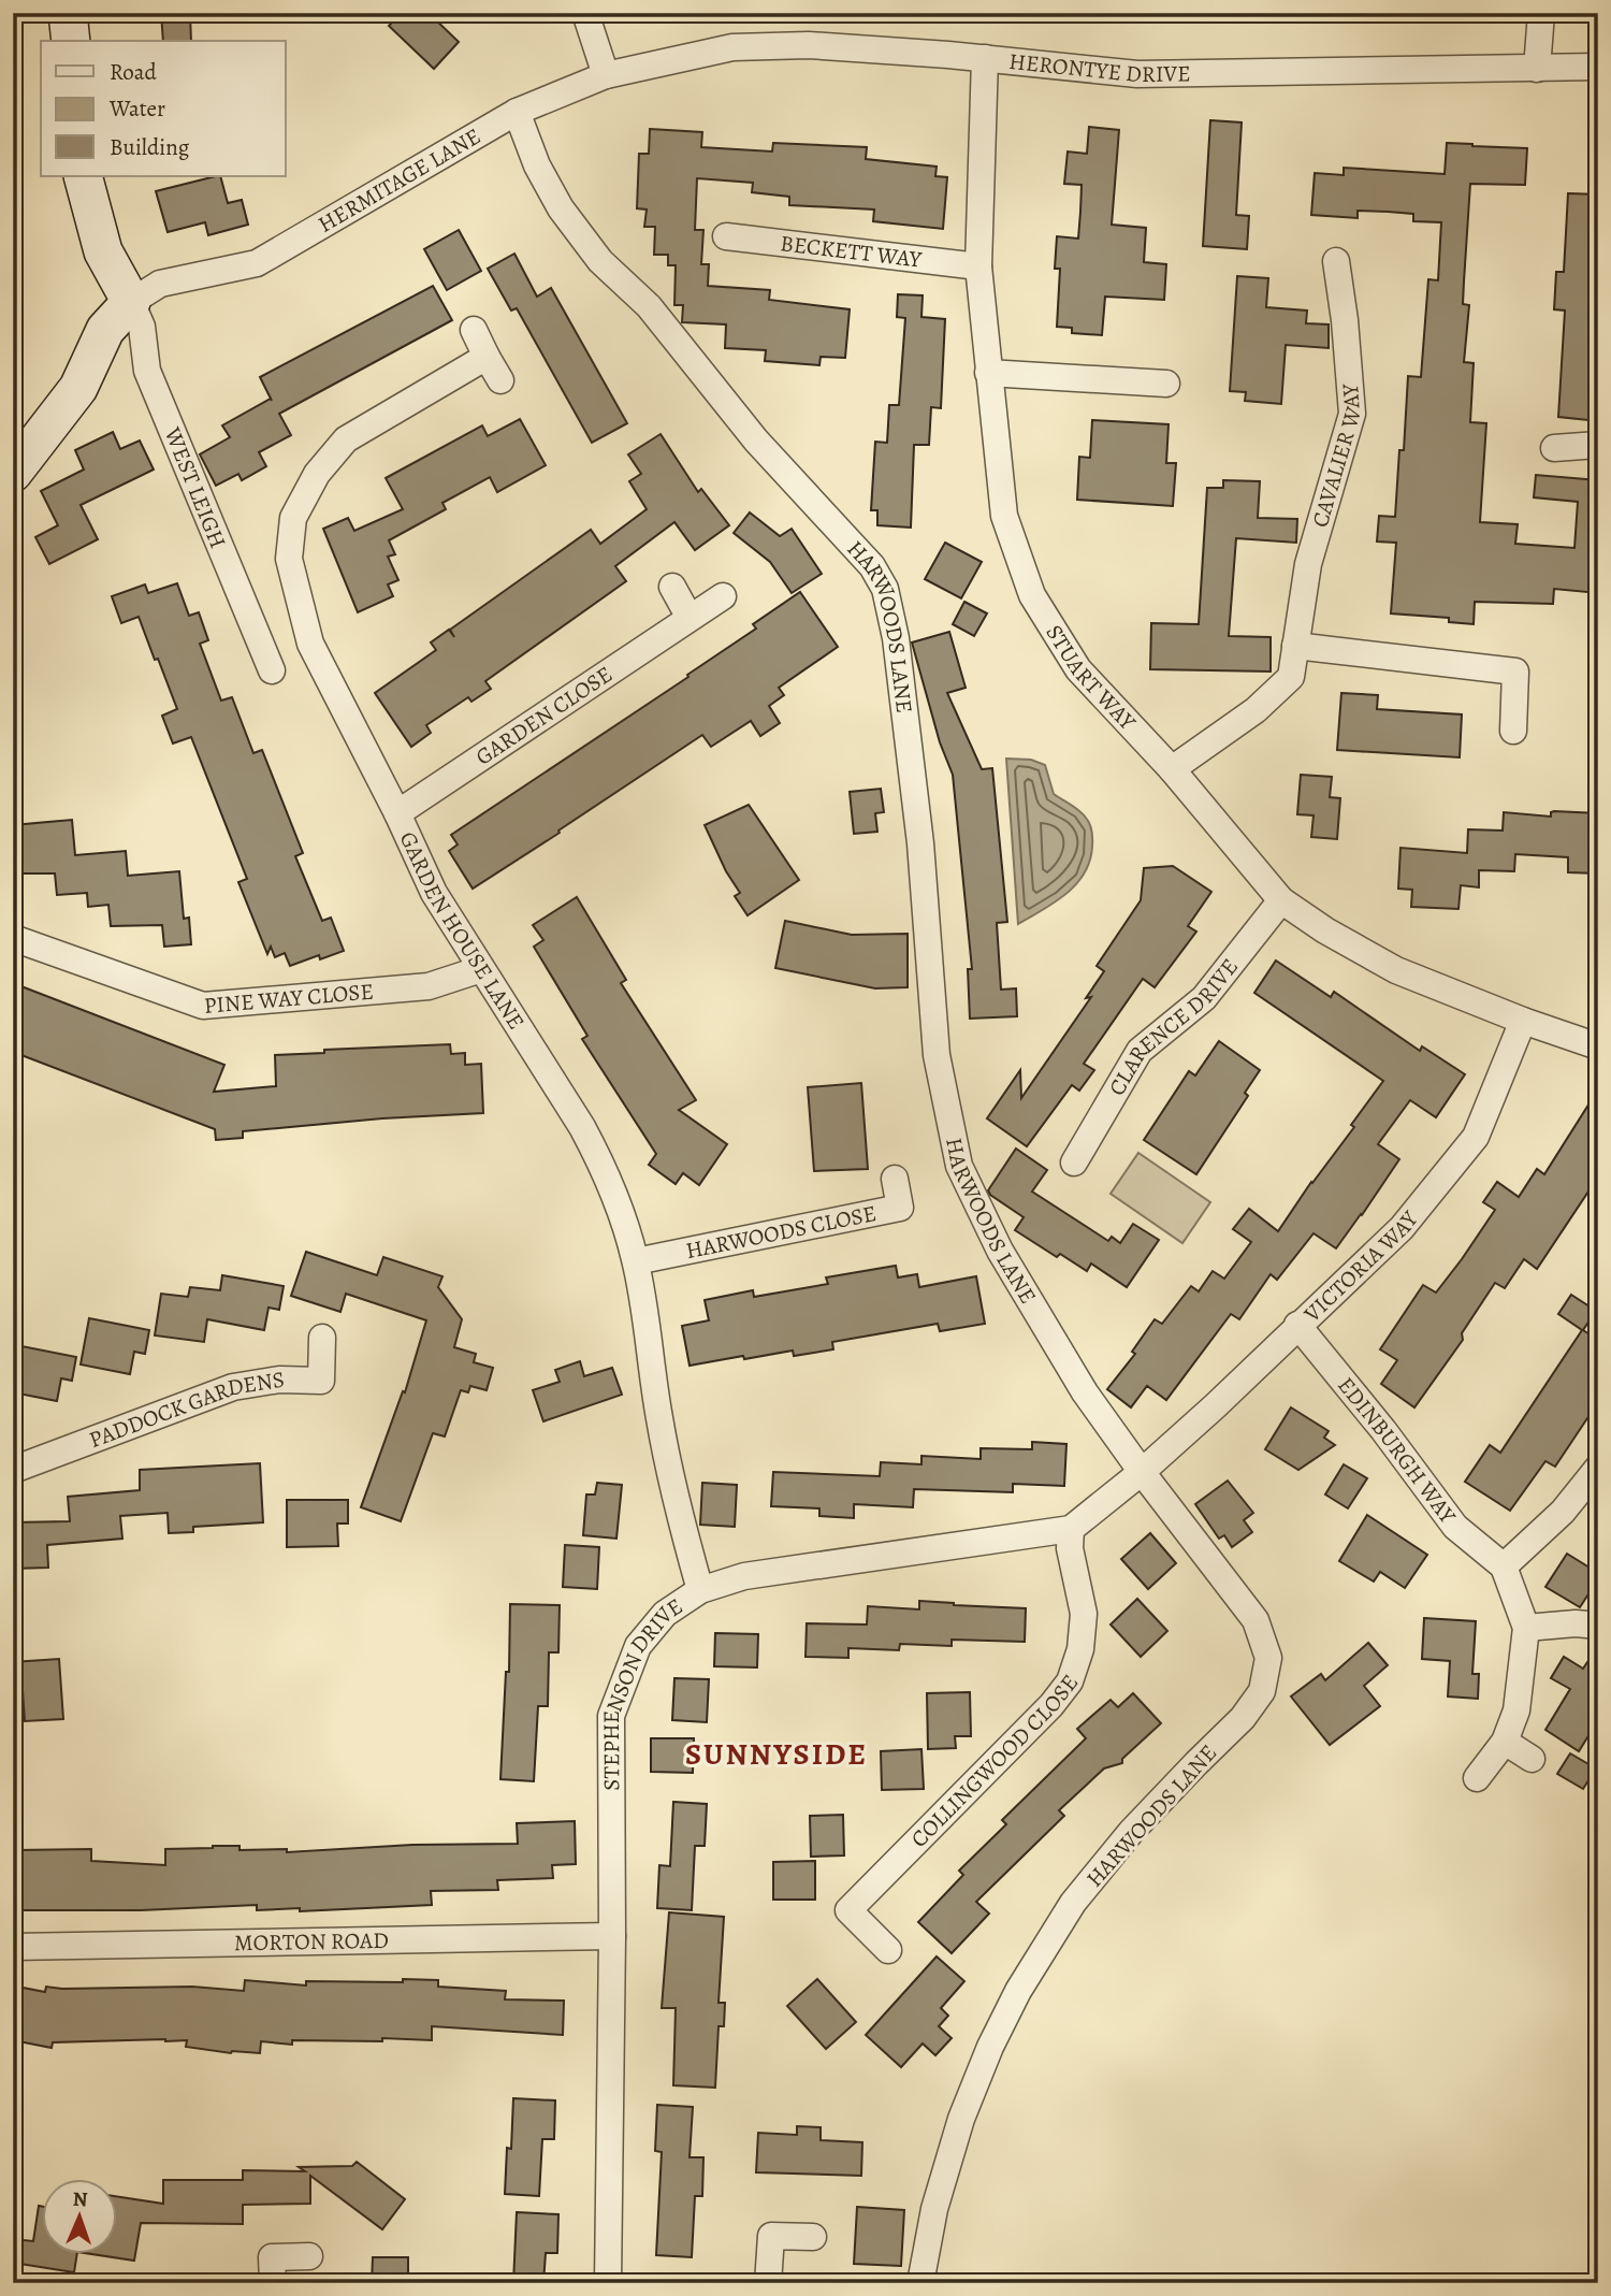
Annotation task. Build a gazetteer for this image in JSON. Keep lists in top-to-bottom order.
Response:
{
  "streets": {
    "street": [
      "HERONTYE DRIVE",
      "HERMITAGE LANE",
      "BECKETT WAY",
      "CAVALIER WAY",
      "WEST LEIGH",
      "HARWOODS LANE",
      "STUART WAY",
      "GARDEN CLOSE",
      "GARDEN HOUSE LANE",
      "PINE WAY CLOSE",
      "CLARENCE DRIVE",
      "HARWOODS CLOSE",
      "VICTORIA WAY",
      "PADDOCK GARDENS",
      "EDINBURGH WAY",
      "STEPHENSON DRIVE",
      "COLLINGWOOD CLOSE",
      "MORTON ROAD"
    ]
  },
  "crossings": [
    ["HERONTYE DRIVE", "HERMITAGE LANE"],
    ["HERONTYE DRIVE", "STUART WAY"],
    ["HERMITAGE LANE", "WEST LEIGH"],
    ["HERMITAGE LANE", "HARWOODS LANE"],
    ["BECKETT WAY", "STUART WAY"],
    ["CAVALIER WAY", "STUART WAY"],
    ["HARWOODS LANE", "VICTORIA WAY"],
    ["STUART WAY", "CLARENCE DRIVE"],
    ["STUART WAY", "VICTORIA WAY"],
    ["GARDEN CLOSE", "GARDEN HOUSE LANE"],
    ["GARDEN HOUSE LANE", "PINE WAY CLOSE"],
    ["GARDEN HOUSE LANE", "HARWOODS CLOSE"],
    ["GARDEN HOUSE LANE", "STEPHENSON DRIVE"],
    ["VICTORIA WAY", "EDINBURGH WAY"],
    ["STEPHENSON DRIVE", "COLLINGWOOD CLOSE"],
    ["STEPHENSON DRIVE", "MORTON ROAD"]
  ],
  "districts": ["SUNNYSIDE"],
  "legend": ["Road", "Water", "Building"],
  "north": "top"
}
